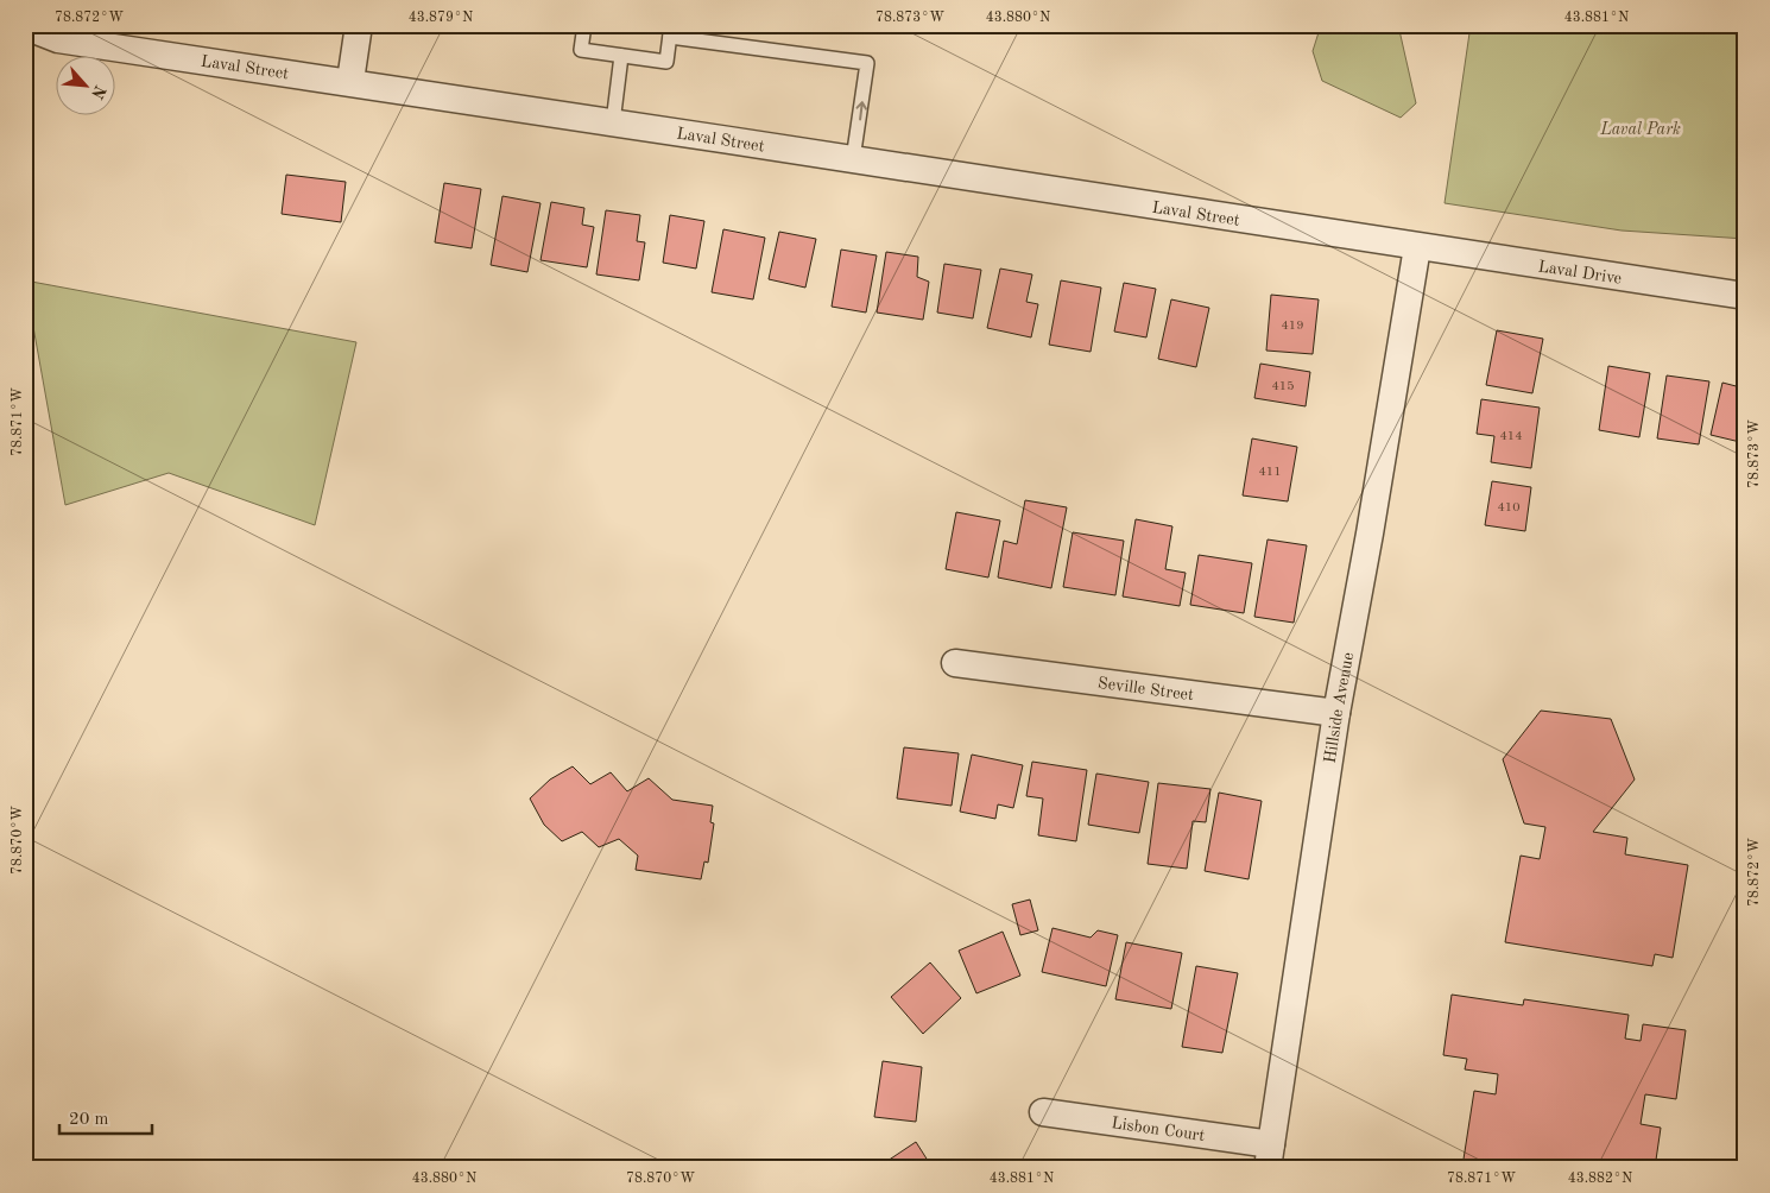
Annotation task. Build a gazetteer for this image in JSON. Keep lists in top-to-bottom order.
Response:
{
  "streets": {
    "street": [
      "Laval Street",
      "Laval Drive",
      "Seville Street",
      "Hillside Avenue",
      "Lisbon Court"
    ]
  },
  "crossings": [
    ["Laval Street", "Laval Drive"],
    ["Laval Street", "Hillside Avenue"],
    ["Laval Drive", "Hillside Avenue"],
    ["Seville Street", "Hillside Avenue"],
    ["Hillside Avenue", "Lisbon Court"]
  ],
  "parks": ["Laval Park"],
  "house_numbers": [
    "419",
    "415",
    "414",
    "411",
    "410"
  ],
  "scale_bar": "20 m",
  "north": "bottom right",
  "coordinates": [
    "78.872°W",
    "43.879°N",
    "78.873°W",
    "43.880°N",
    "43.881°N",
    "78.871°W",
    "78.870°W",
    "43.882°N"
  ]
}
